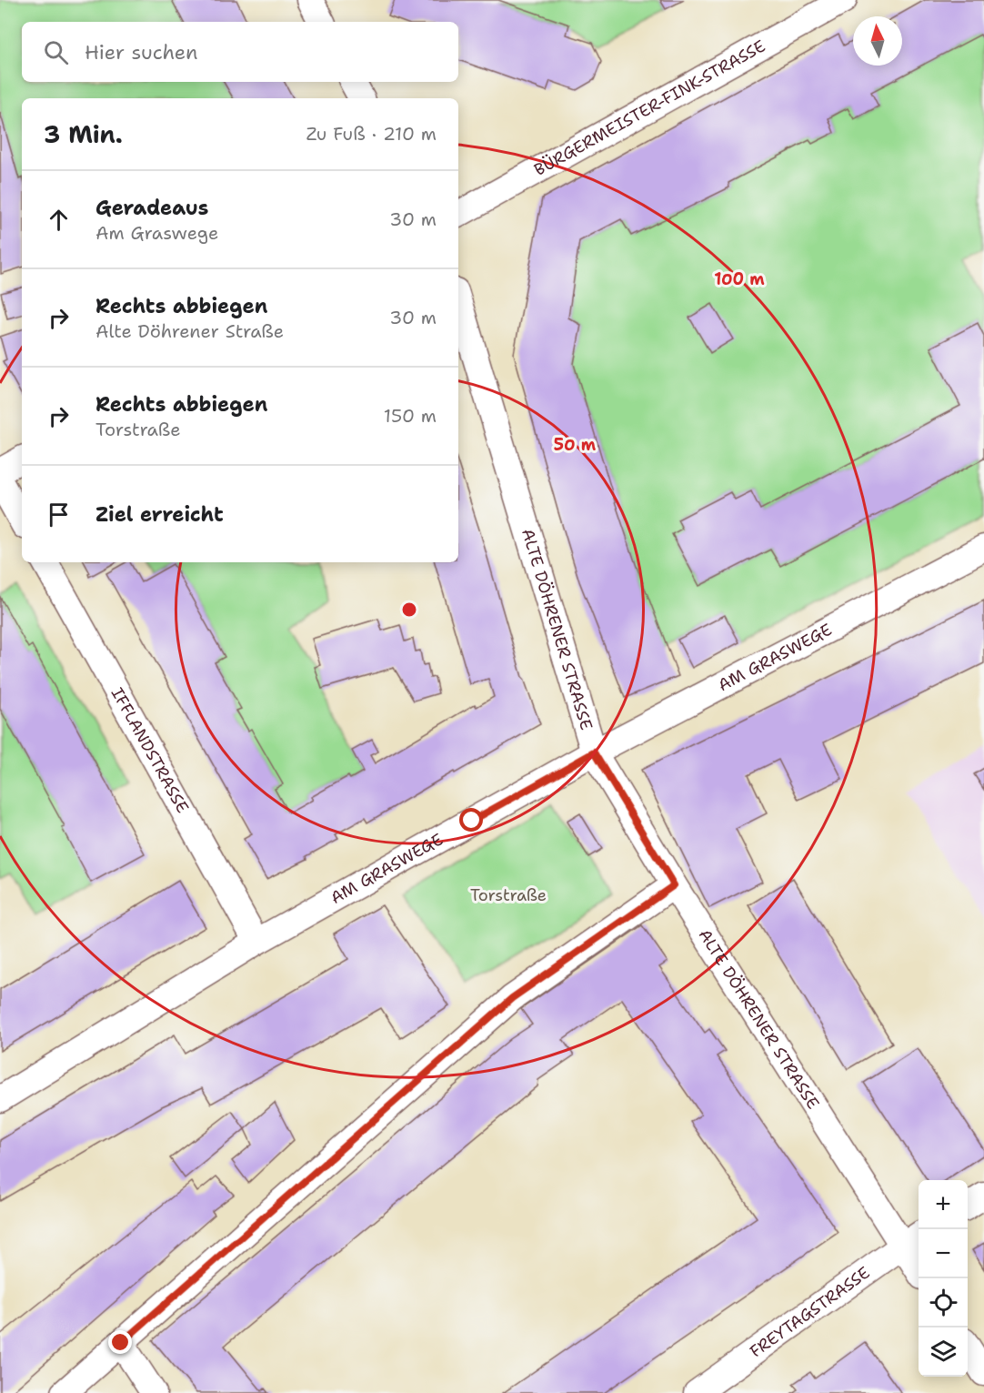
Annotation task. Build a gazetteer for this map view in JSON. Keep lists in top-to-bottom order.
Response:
{
  "streets": {
    "street": [
      "BÜRGERMEISTER-FINK-STRASSE",
      "ALTE DÖHRENER STRASSE",
      "AM GRASWEGE",
      "IFFLANDSTRASSE",
      "FREYTAGSTRASSE"
    ]
  },
  "crossings": [
    ["ALTE DÖHRENER STRASSE", "AM GRASWEGE"],
    ["ALTE DÖHRENER STRASSE", "FREYTAGSTRASSE"],
    ["AM GRASWEGE", "IFFLANDSTRASSE"]
  ],
  "parks": ["Torstraße"],
  "north": "top",
  "page": {
    "search": "Hier suchen",
    "heading": ["3 Min.", "Zu Fuß · 210 m"],
    "list": [
      ["Geradeaus", "Am Graswege", "30 m"],
      ["Rechts abbiegen", "Alte Döhrener Straße", "30 m"],
      ["Rechts abbiegen", "Torstraße", "150 m"],
      "Ziel erreicht"
    ],
    "map_buttons": ["+", "−"]
  },
  "rings": ["100 m", "50 m"]
}
